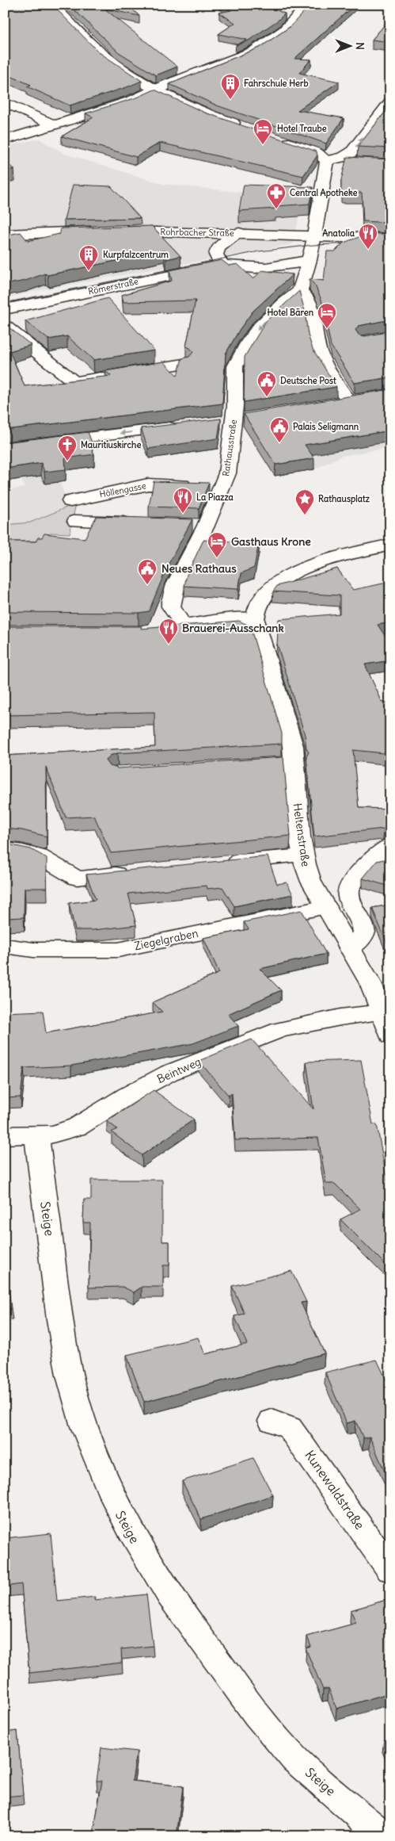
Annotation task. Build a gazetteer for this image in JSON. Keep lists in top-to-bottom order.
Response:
{
  "streets": {
    "street": [
      "Rohrbacher Straße",
      "Römerstraße",
      "Rathausstraße",
      "Höllengasse",
      "Heltenstraße",
      "Ziegelgraben",
      "Beintweg",
      "Steige",
      "Kunewaldstraße"
    ]
  },
  "crossings": [
    ["Rathausstraße", "Höllengasse"],
    ["Heltenstraße", "Ziegelgraben"],
    ["Heltenstraße", "Beintweg"],
    ["Beintweg", "Steige"]
  ],
  "one_way": ["Rathausstraße"],
  "places": {
    "building": ["Fahrschule Herb", "Kurpfalzcentrum"],
    "hotel": ["Hotel Traube", "Hotel Bären", "Gasthaus Krone"],
    "pharmacy": ["Central Apotheke"],
    "restaurant": ["Anatolia", "La Piazza", "Brauerei-Ausschank"],
    "public building": ["Deutsche Post", "Palais Seligmann", "Neues Rathaus"],
    "church": ["Mauritiuskirche"],
    "place": ["Rathausplatz"]
  },
  "north": "right"
}
